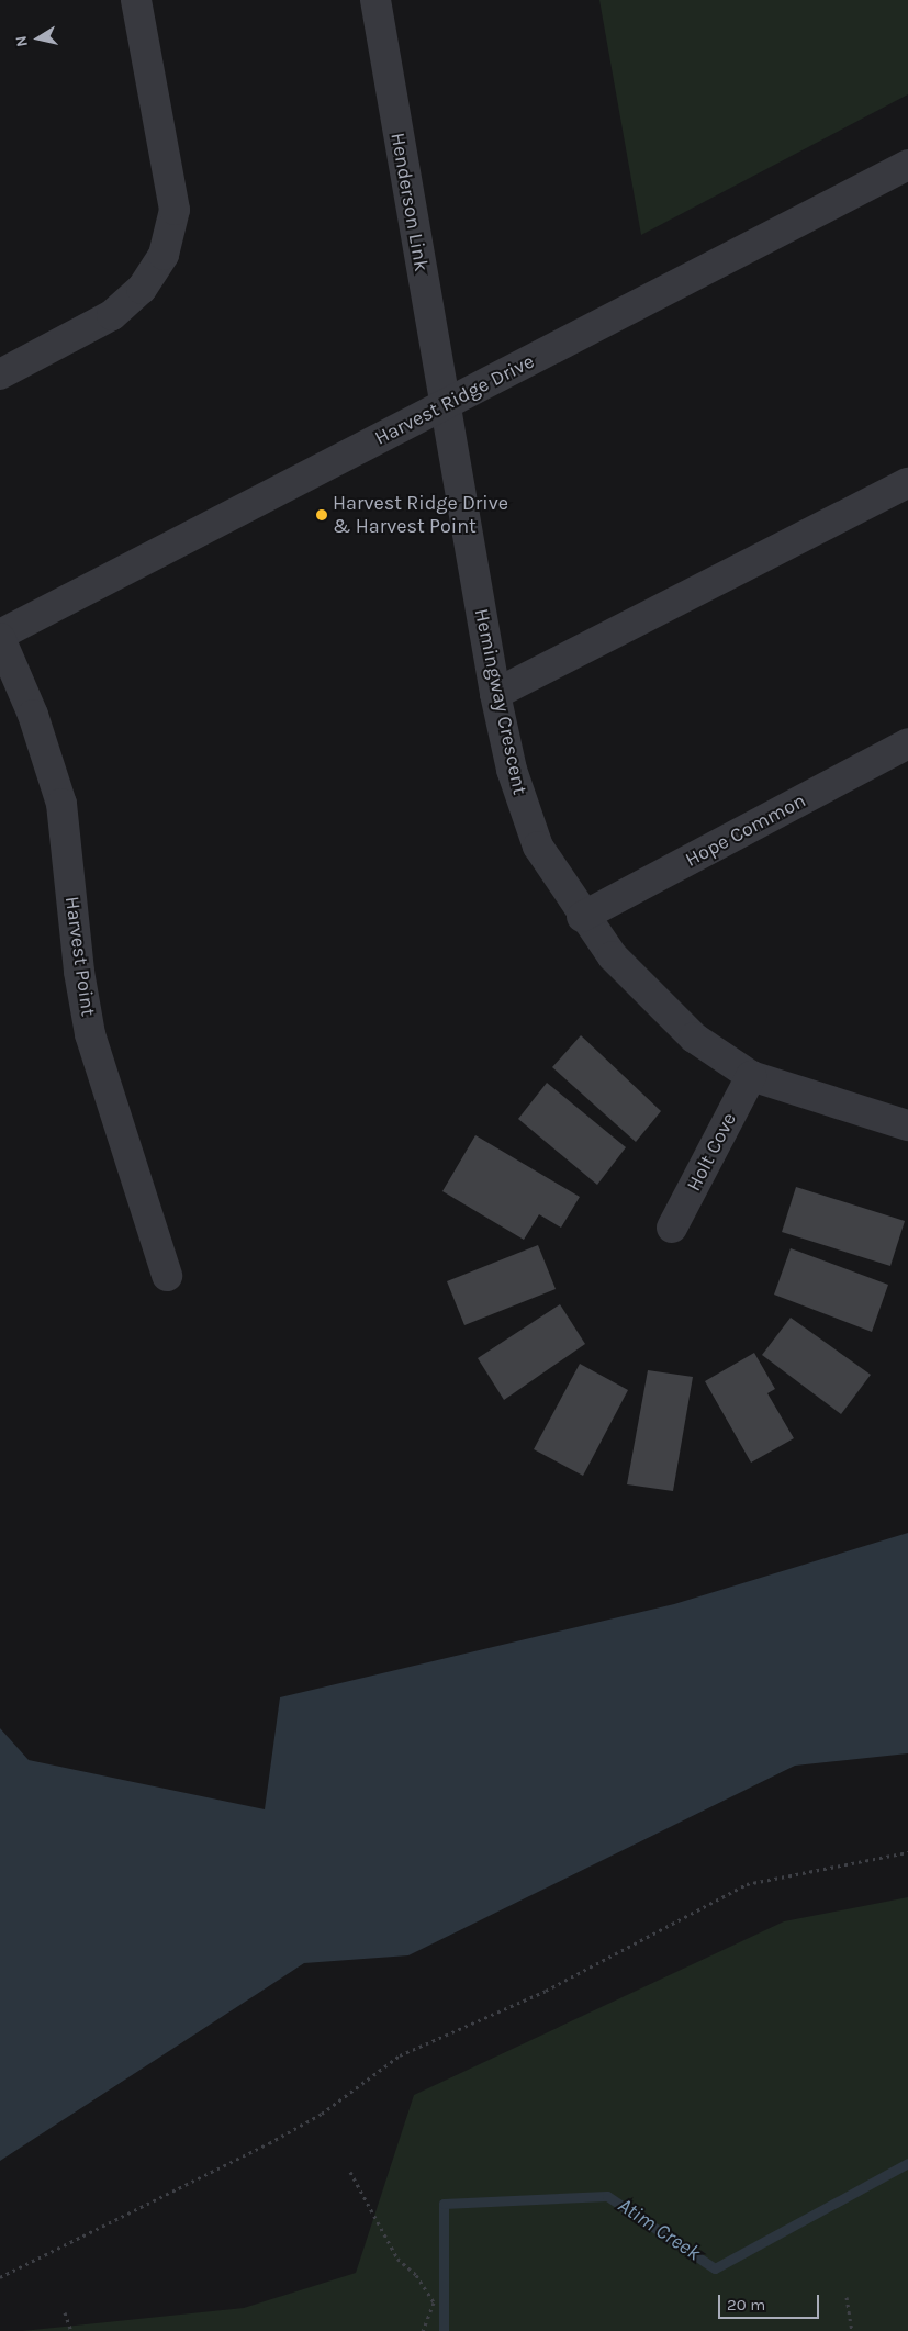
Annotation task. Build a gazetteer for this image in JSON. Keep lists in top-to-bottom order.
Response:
{
  "streets": {
    "street": [
      "Henderson Link",
      "Harvest Ridge Drive",
      "Hemingway Crescent",
      "Hope Common",
      "Harvest Point",
      "Holt Cove"
    ]
  },
  "crossings": [
    ["Henderson Link", "Harvest Ridge Drive"],
    ["Henderson Link", "Hemingway Crescent"],
    ["Harvest Ridge Drive", "Hemingway Crescent"],
    ["Harvest Ridge Drive", "Harvest Point"],
    ["Hemingway Crescent", "Hope Common"],
    ["Hemingway Crescent", "Holt Cove"]
  ],
  "water": ["Atim Creek"],
  "places": ["Harvest Ridge Drive & Harvest Point"],
  "scale_bar": "20 m",
  "north": "left"
}
